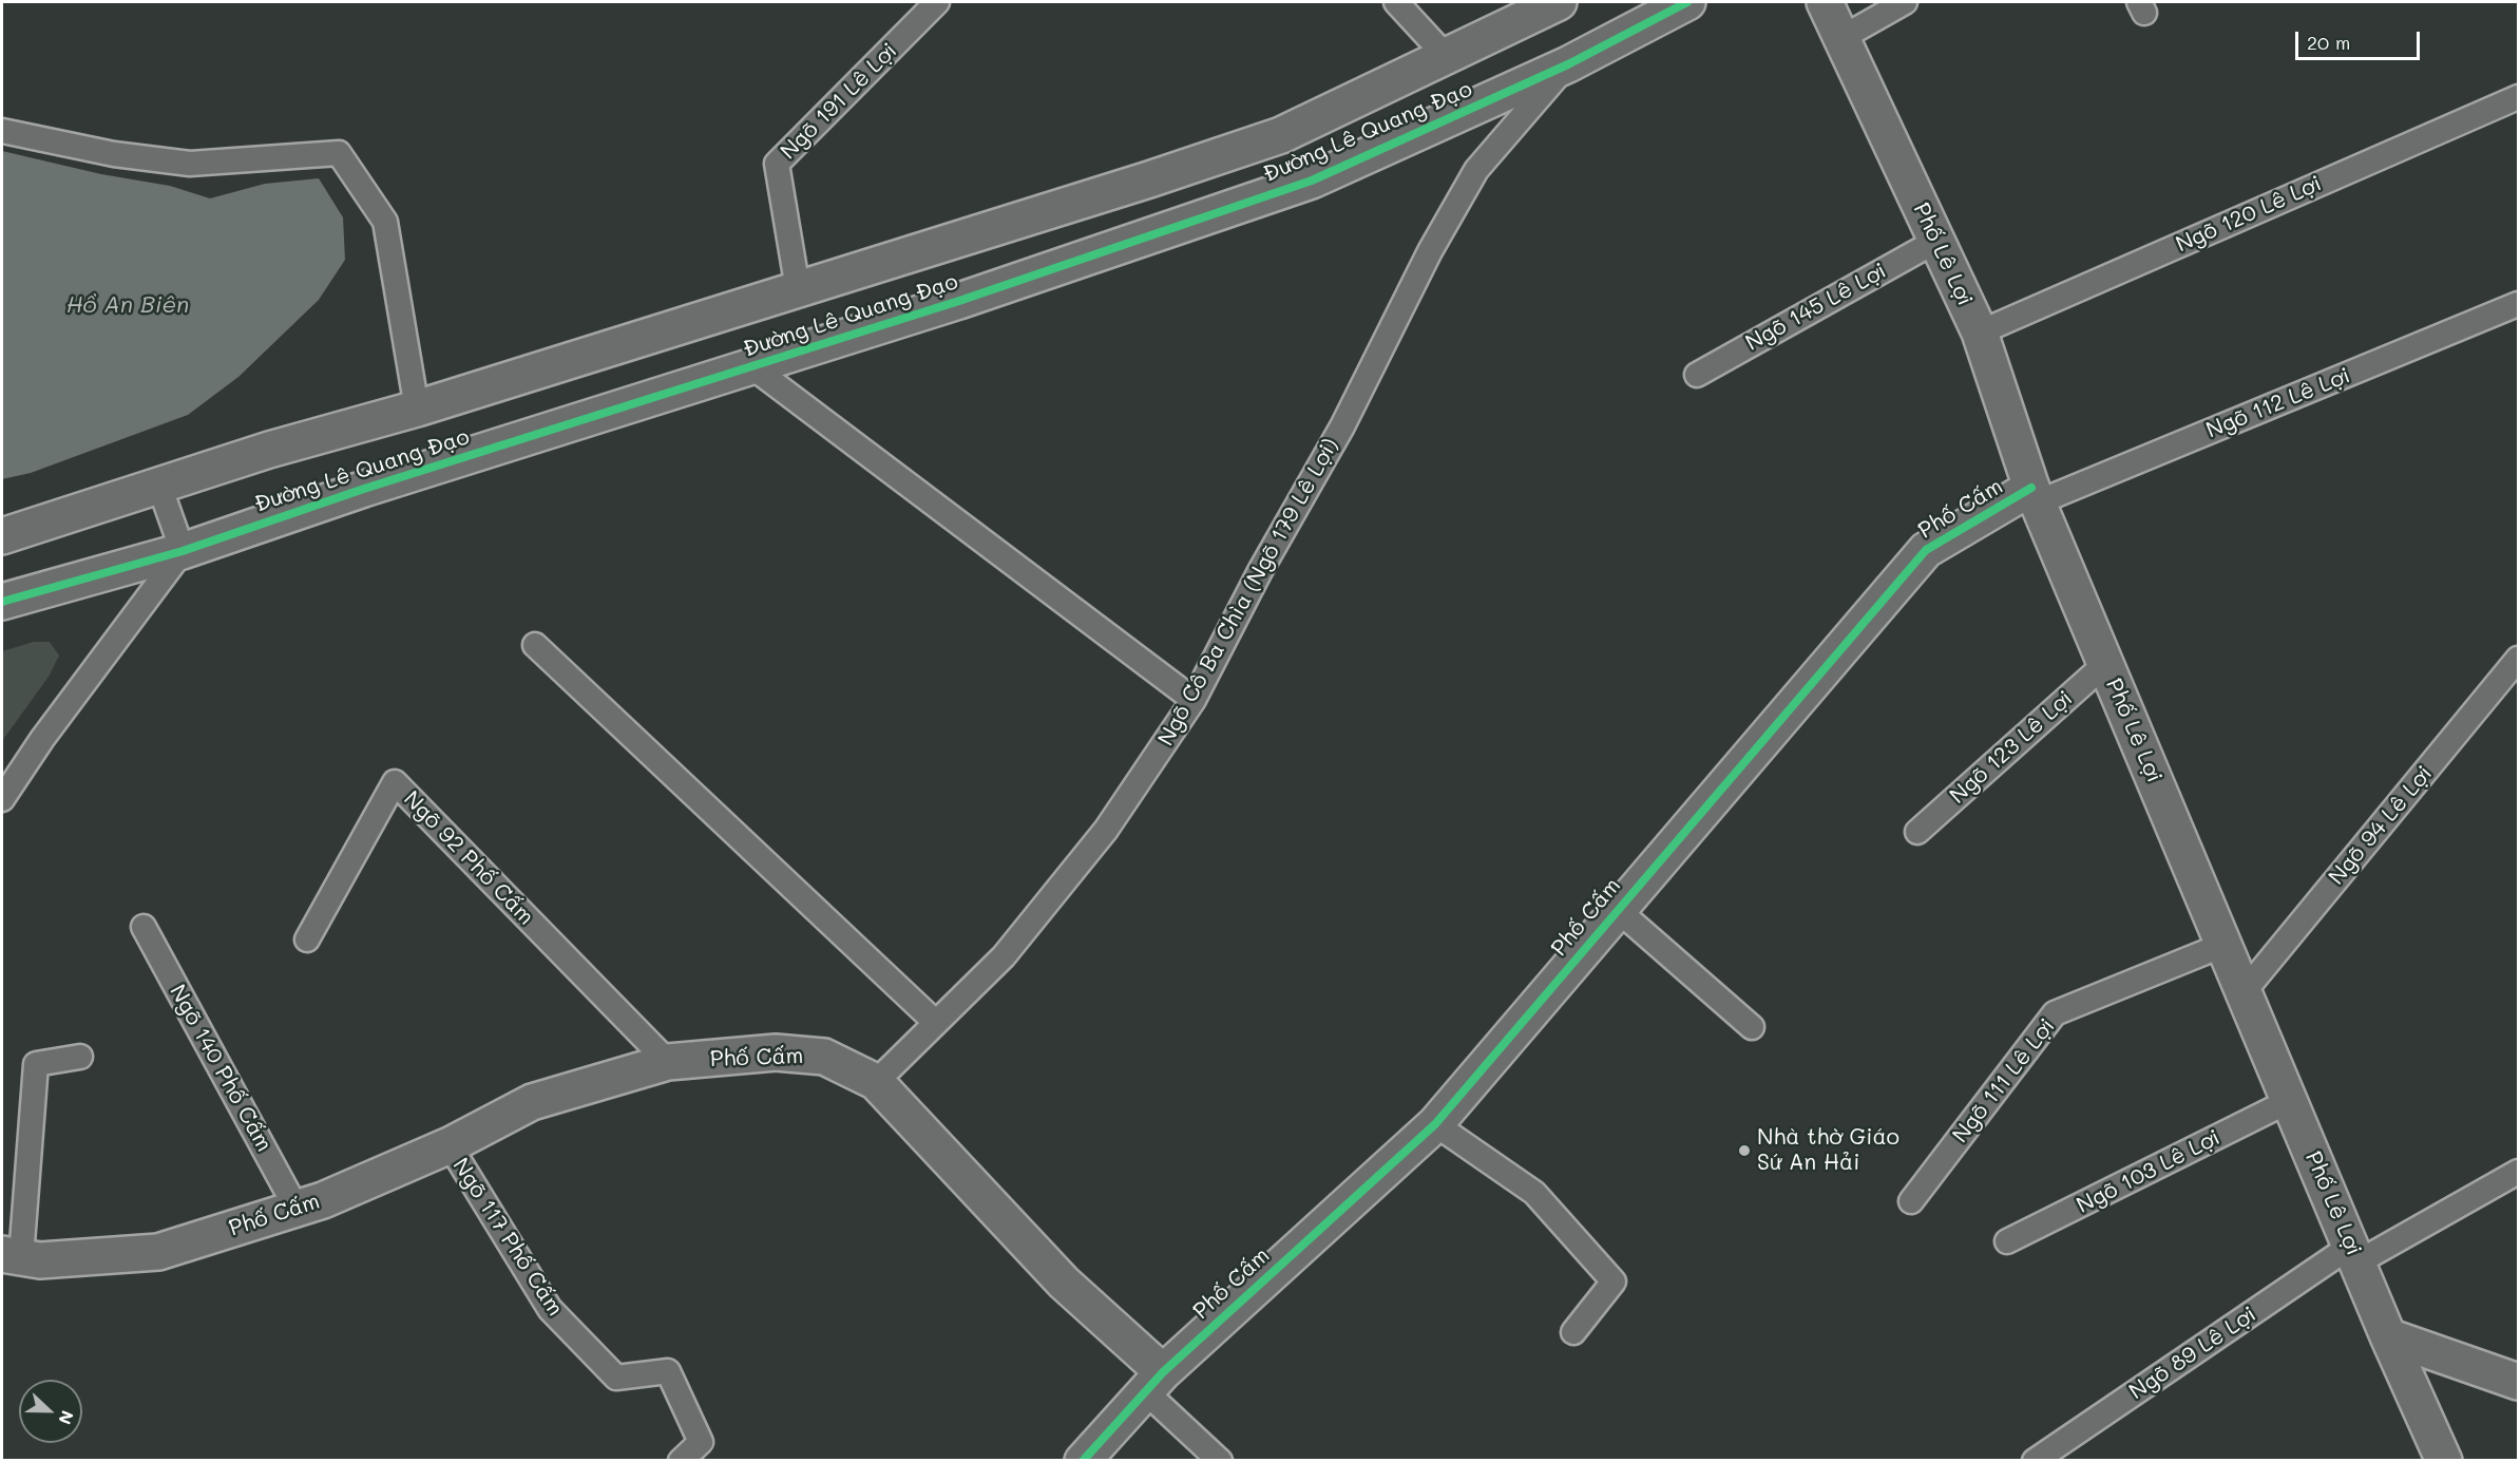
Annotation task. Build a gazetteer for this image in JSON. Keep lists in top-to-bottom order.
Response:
{
  "streets": {
    "street": ["Đường Lê Quang Đạo", "Phố Lê Lợi", "Phố Cấm"],
    "lane": [
      "Ngõ 191 Lê Lợi",
      "Ngõ 120 Lê Lợi",
      "Ngõ 145 Lê Lợi",
      "Ngõ 112 Lê Lợi",
      "Ngõ Cô Ba Chìa (Ngõ 179 Lê Lợi)",
      "Ngõ 123 Lê Lợi",
      "Ngõ 94 Lê Lợi",
      "Ngõ 92 Phố Cấm",
      "Ngõ 140 Phố Cấm",
      "Ngõ 111 Lê Lợi",
      "Ngõ 103 Lê Lợi",
      "Ngõ 117 Phố Cấm",
      "Ngõ 89 Lê Lợi"
    ]
  },
  "crossings": [
    ["Ngõ 191 Lê Lợi", "Đường Lê Quang Đạo"],
    ["Đường Lê Quang Đạo", "Ngõ Cô Ba Chìa (Ngõ 179 Lê Lợi)"],
    ["Ngõ 120 Lê Lợi", "Phố Lê Lợi"],
    ["Phố Lê Lợi", "Ngõ 145 Lê Lợi"],
    ["Phố Lê Lợi", "Ngõ 112 Lê Lợi"],
    ["Phố Lê Lợi", "Phố Cấm"],
    ["Phố Lê Lợi", "Ngõ 123 Lê Lợi"],
    ["Phố Lê Lợi", "Ngõ 94 Lê Lợi"],
    ["Phố Lê Lợi", "Ngõ 111 Lê Lợi"],
    ["Phố Lê Lợi", "Ngõ 103 Lê Lợi"],
    ["Phố Lê Lợi", "Ngõ 89 Lê Lợi"],
    ["Ngõ 112 Lê Lợi", "Phố Cấm"],
    ["Phố Cấm", "Ngõ Cô Ba Chìa (Ngõ 179 Lê Lợi)"],
    ["Phố Cấm", "Ngõ 92 Phố Cấm"],
    ["Phố Cấm", "Ngõ 140 Phố Cấm"],
    ["Phố Cấm", "Ngõ 117 Phố Cấm"]
  ],
  "water": ["Hồ An Biên"],
  "places": ["Nhà thờ Giáo Sứ An Hải"],
  "scale_bar": "20 m",
  "north": "right"
}
